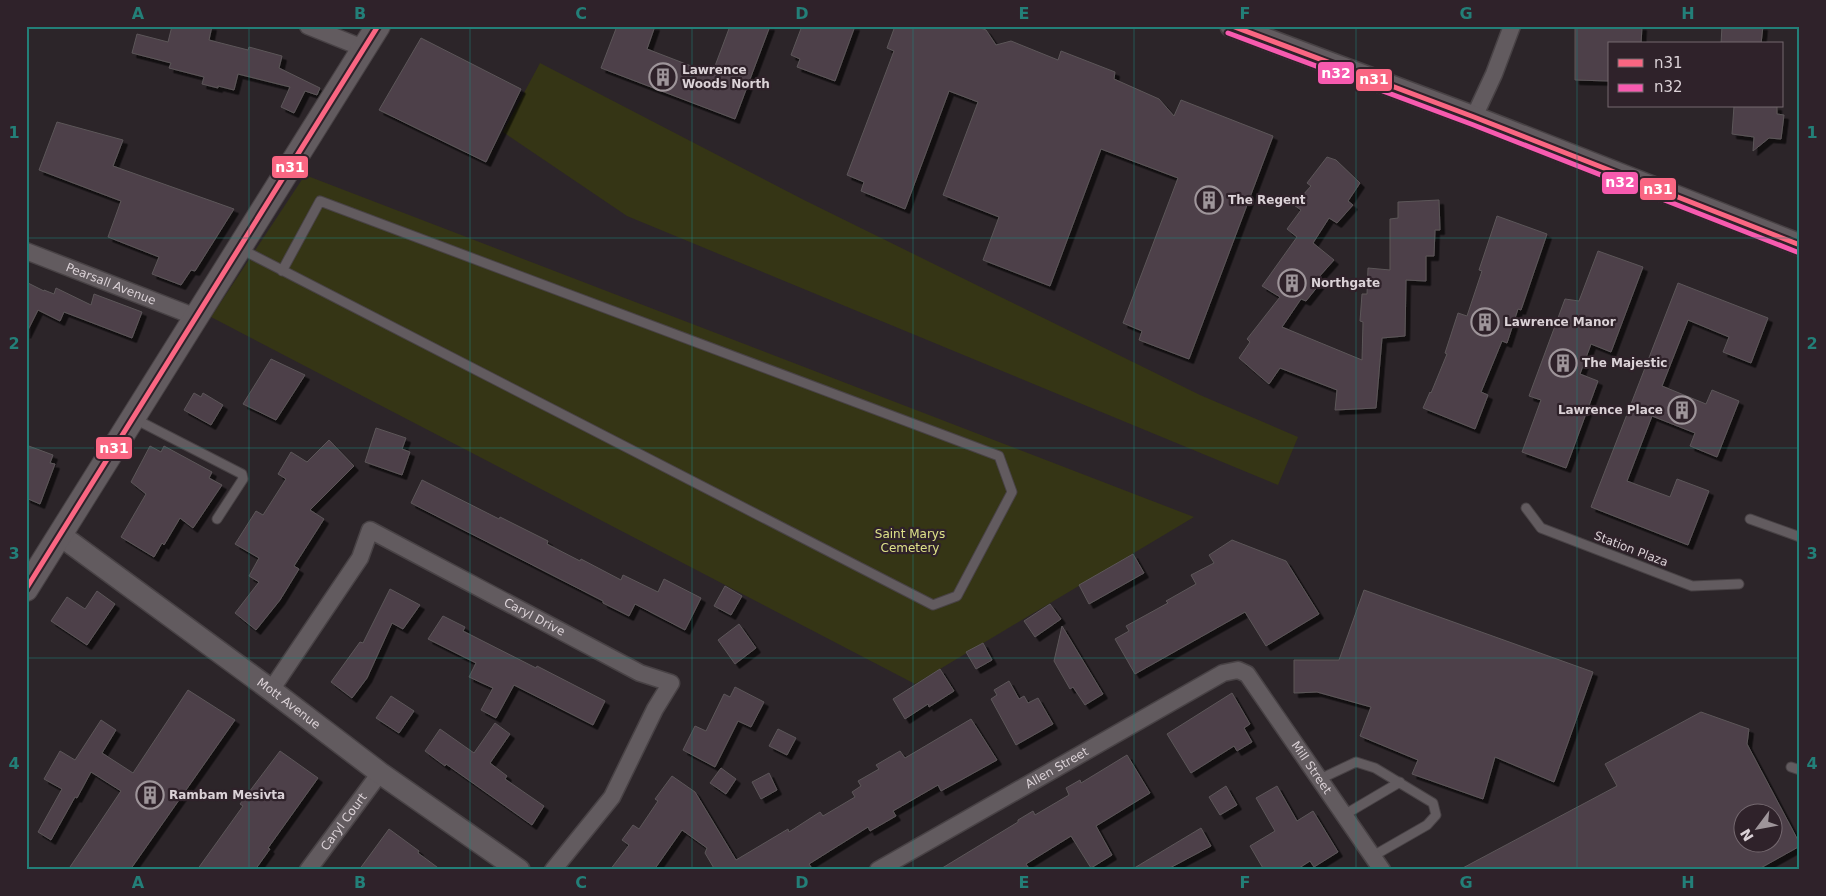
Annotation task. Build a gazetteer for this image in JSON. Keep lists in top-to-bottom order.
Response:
{
  "streets": {
    "street": [
      "Pearsall Avenue",
      "Caryl Drive",
      "Mott Avenue",
      "Allen Street",
      "Mill Street",
      "Caryl Court"
    ],
    "lane": ["Station Plaza"]
  },
  "crossings": [
    ["Caryl Drive", "Mott Avenue"],
    ["Mott Avenue", "Caryl Court"],
    ["Allen Street", "Mill Street"]
  ],
  "parks": ["Saint Marys Cemetery"],
  "places": {
    "building": [
      "Lawrence Woods North",
      "The Regent",
      "Northgate",
      "Lawrence Manor",
      "The Majestic",
      "Lawrence Place",
      "Rambam Mesivta"
    ]
  },
  "lines": ["transit line n31", "transit line n32"],
  "legend": ["n31", "n32"],
  "north": "bottom left",
  "grid": {
    "columns": [
      "A",
      "B",
      "C",
      "D",
      "E",
      "F",
      "G",
      "H"
    ],
    "rows": [
      "1",
      "2",
      "3",
      "4"
    ]
  }
}
